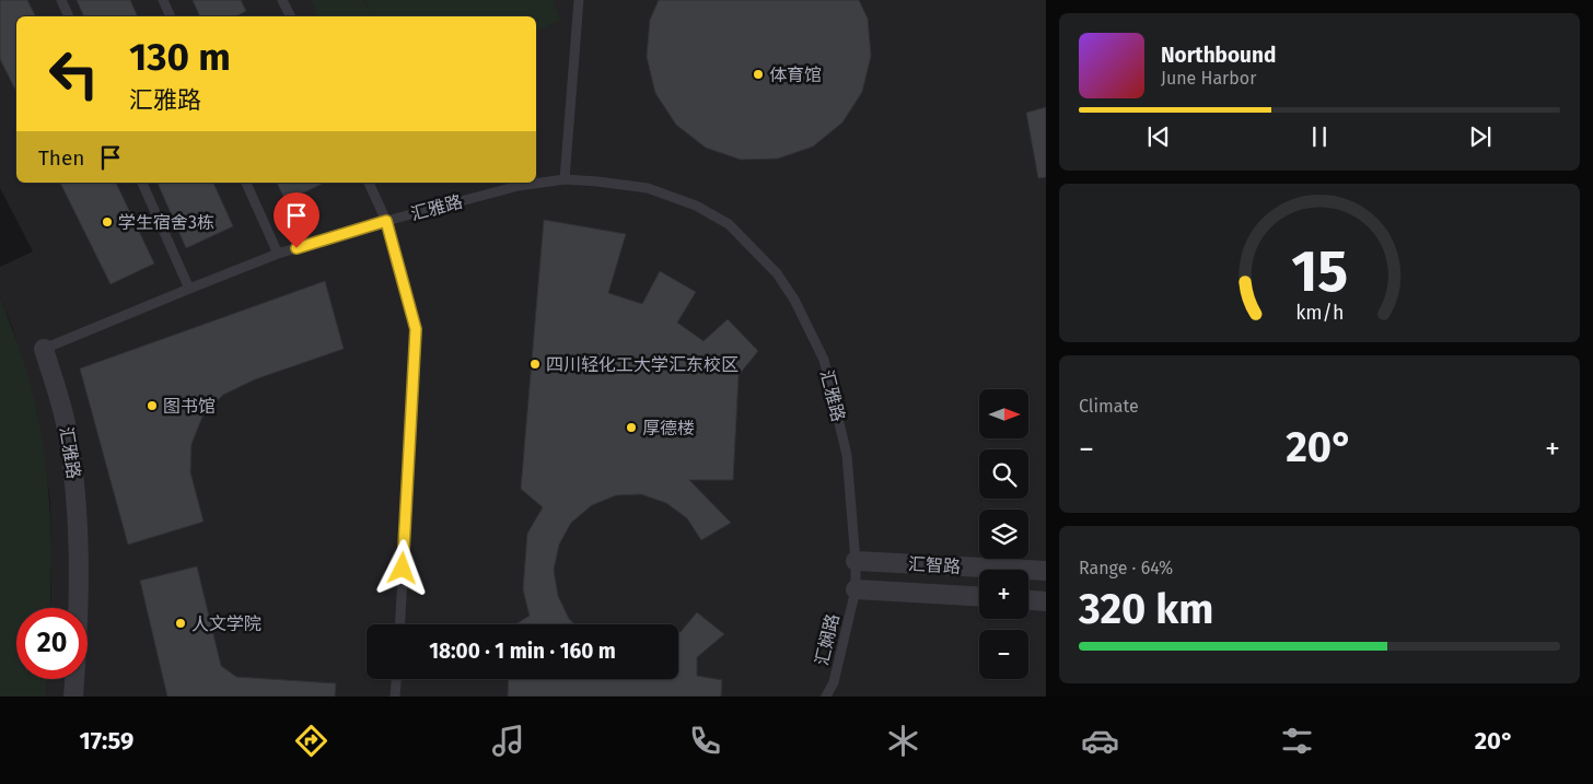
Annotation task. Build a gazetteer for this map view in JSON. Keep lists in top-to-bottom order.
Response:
{
  "streets": {
    "street": ["汇雅路", "汇智路"],
    "lane": ["汇娴路"]
  },
  "crossings": [
    ["汇雅路", "汇智路"],
    ["汇雅路", "汇娴路"],
    ["汇智路", "汇娴路"]
  ],
  "places": [
    "体育馆",
    "学生宿舍3栋",
    "四川轻化工大学汇东校区",
    "图书馆",
    "厚德楼",
    "人文学院"
  ],
  "north": "right",
  "page": {
    "turn": ["130 m", "汇雅路"],
    "song": ["Northbound", "June Harbor"],
    "then": "Then",
    "tile": [
      "Climate",
      ["Range · 64%", "320 km"]
    ],
    "map_buttons": ["+", "−"],
    "heat": ["−", "20°", "+"],
    "limit": "20",
    "trip": "18:00 · 1 min · 160 m",
    "tabs": ["17:59", "20°"],
    "gauge": ["15", "km/h"]
  }
}
